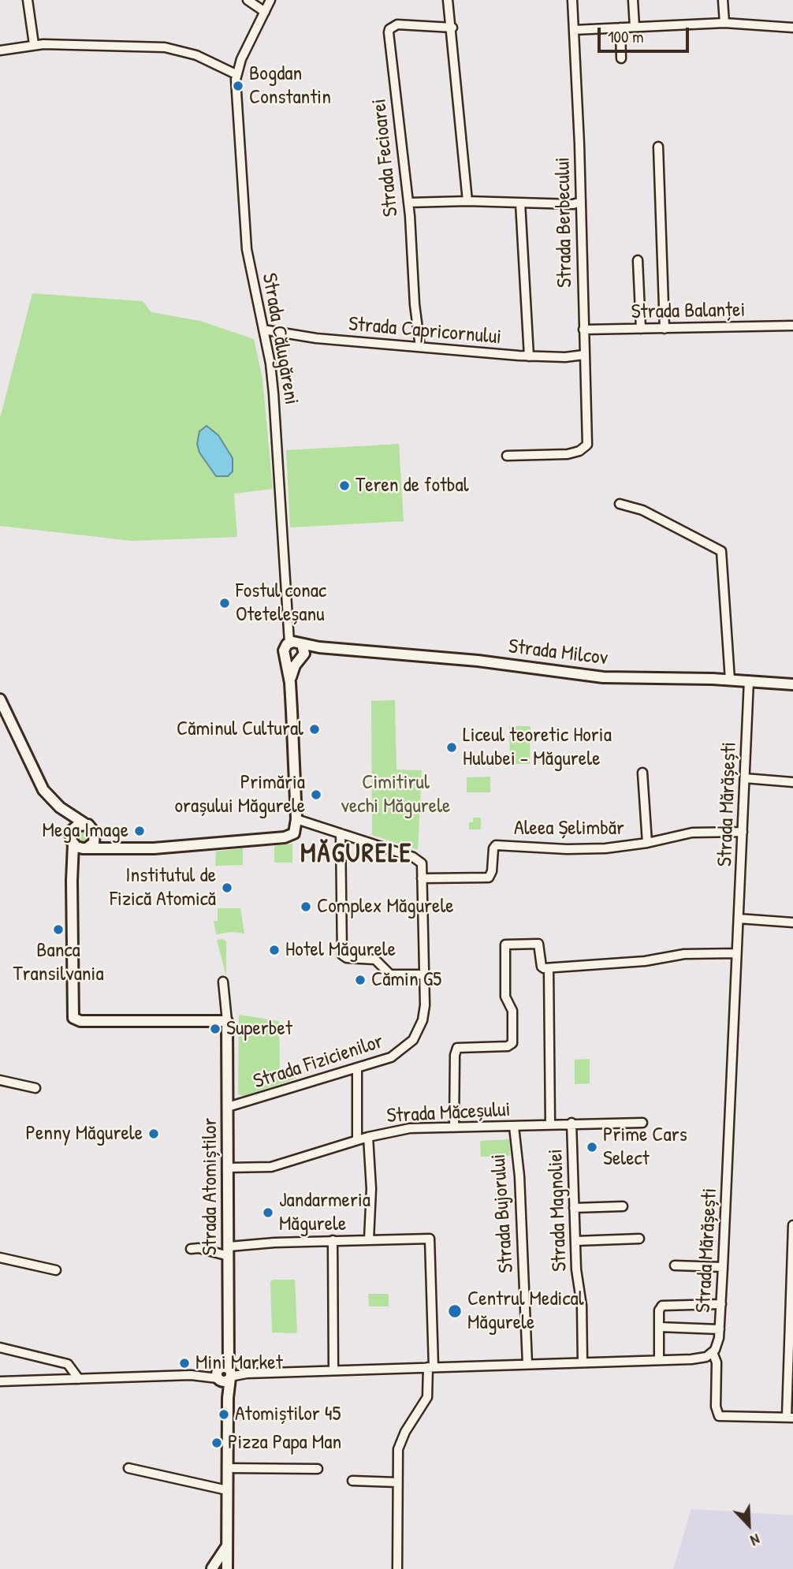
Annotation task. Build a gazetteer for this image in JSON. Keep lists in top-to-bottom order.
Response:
{
  "streets": {
    "main road": ["Strada Milcov", "Strada Atomiștilor"],
    "street": [
      "Strada Fecioarei",
      "Strada Berbecului",
      "Strada Balanței",
      "Strada Capricornului",
      "Strada Călugăreni",
      "Strada Mărășești",
      "Aleea Șelimbăr",
      "Strada Fizicienilor",
      "Strada Măceșului",
      "Strada Magnoliei",
      "Strada Bujorului"
    ]
  },
  "crossings": [
    ["Strada Fecioarei", "Strada Capricornului"],
    ["Strada Berbecului", "Strada Balanței"],
    ["Strada Berbecului", "Strada Capricornului"],
    ["Strada Capricornului", "Strada Călugăreni"],
    ["Strada Călugăreni", "Strada Milcov"],
    ["Strada Milcov", "Strada Mărășești"],
    ["Strada Mărășești", "Aleea Șelimbăr"],
    ["Aleea Șelimbăr", "Strada Fizicienilor"],
    ["Strada Fizicienilor", "Strada Atomiștilor"],
    ["Strada Măceșului", "Strada Atomiștilor"],
    ["Strada Măceșului", "Strada Magnoliei"],
    ["Strada Măceșului", "Strada Bujorului"]
  ],
  "districts": ["MĂGURELE"],
  "parks": ["Cimitirul vechi Măgurele"],
  "places": [
    "Bogdan Constantin",
    "Teren de fotbal",
    "Fostul conac Oteteleșanu",
    "Căminul Cultural",
    "Liceul teoretic Horia Hulubei - Măgurele",
    "Primăria orașului Măgurele",
    "Mega Image",
    "Institutul de Fizică Atomică",
    "Complex Măgurele",
    "Banca Transilvania",
    "Hotel Măgurele",
    "Cămin G5",
    "Superbet",
    "Penny Măgurele",
    "Prime Cars Select",
    "Jandarmeria Măgurele",
    "Centrul Medical Măgurele",
    "Mini Market",
    "Atomiștilor 45",
    "Pizza Papa Man"
  ],
  "scale_bar": "100 m",
  "north": "bottom right"
}
